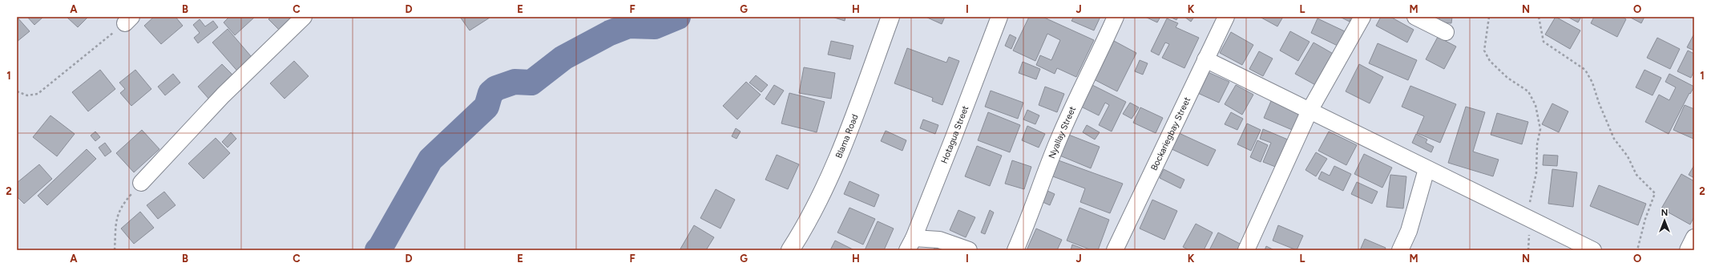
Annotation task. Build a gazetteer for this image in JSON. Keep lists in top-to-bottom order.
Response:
{
  "streets": {
    "street": [
      "Nyallay Street",
      "Bockariegbay Street",
      "Hotagua Street",
      "Blama Road"
    ]
  },
  "north": "top",
  "grid": {
    "columns": [
      "A",
      "B",
      "C",
      "D",
      "E",
      "F",
      "G",
      "H",
      "I",
      "J",
      "K",
      "L",
      "M",
      "N",
      "O"
    ],
    "rows": ["1", "2"]
  }
}
